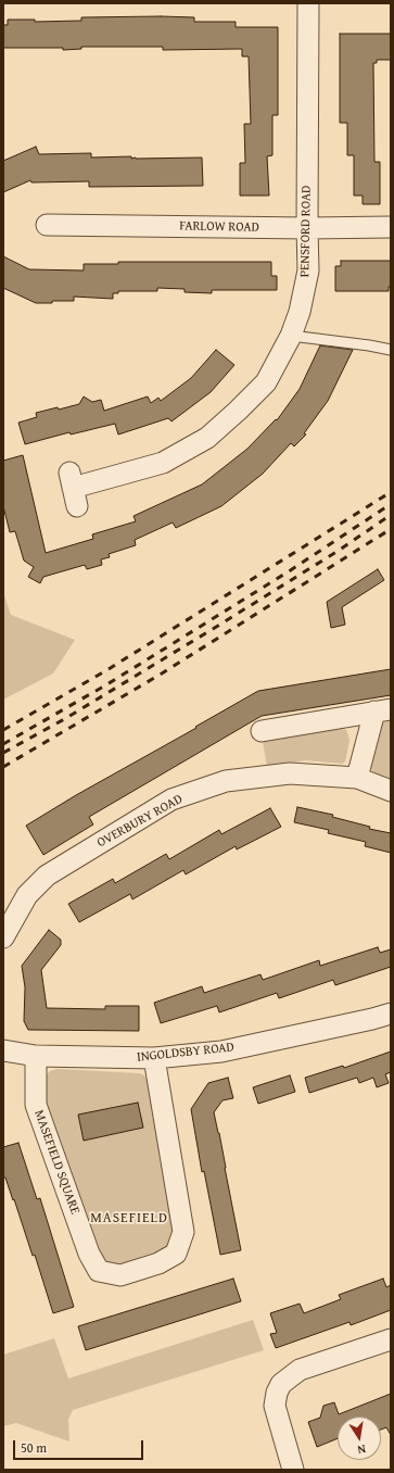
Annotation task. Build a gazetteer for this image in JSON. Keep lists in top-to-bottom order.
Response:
{
  "streets": {
    "street": [
      "FARLOW ROAD",
      "PENSFORD ROAD",
      "OVERBURY ROAD",
      "INGOLDSBY ROAD",
      "MASEFIELD SQUARE"
    ]
  },
  "crossings": [
    ["FARLOW ROAD", "PENSFORD ROAD"],
    ["INGOLDSBY ROAD", "MASEFIELD SQUARE"]
  ],
  "districts": ["MASEFIELD"],
  "scale_bar": "50 m",
  "north": "bottom"
}
